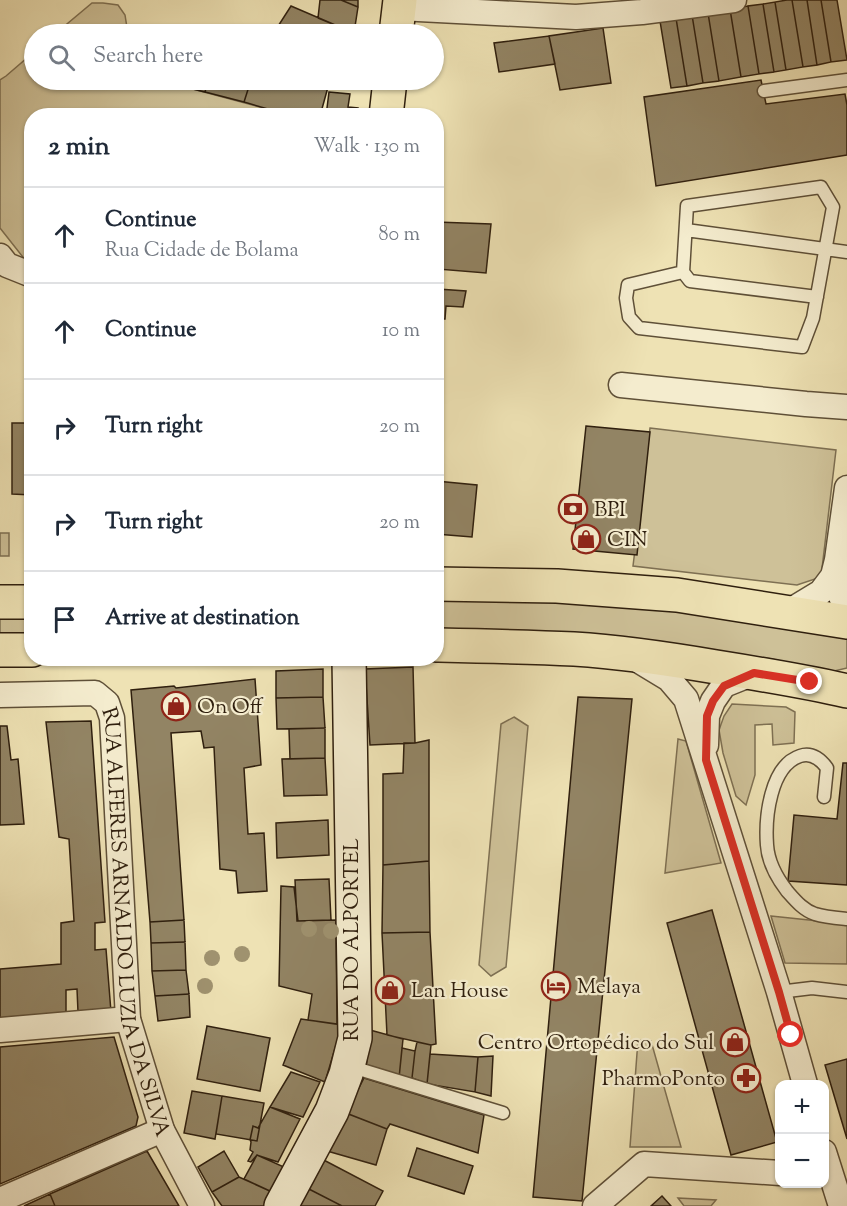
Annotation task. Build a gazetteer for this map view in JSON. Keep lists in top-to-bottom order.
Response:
{
  "streets": {
    "street": ["RUA ALFERES ARNALDO LUZIA DA SILVA", "RUA DO ALPORTEL"]
  },
  "places": {
    "bank": ["BPI"],
    "shop": [
      "CIN",
      "On Off",
      "Lan House",
      "Centro Ortopédico do Sul"
    ],
    "hotel": ["Melaya"],
    "pharmacy": ["PharmoPonto"]
  },
  "page": {
    "search": "Search here",
    "heading": ["2 min", "Walk · 130 m"],
    "list": [
      ["Continue", "Rua Cidade de Bolama", "80 m"],
      ["Continue", "10 m"],
      ["Turn right", "20 m"],
      ["Turn right", "20 m"],
      "Arrive at destination"
    ],
    "map_buttons": ["+", "−"]
  }
}
